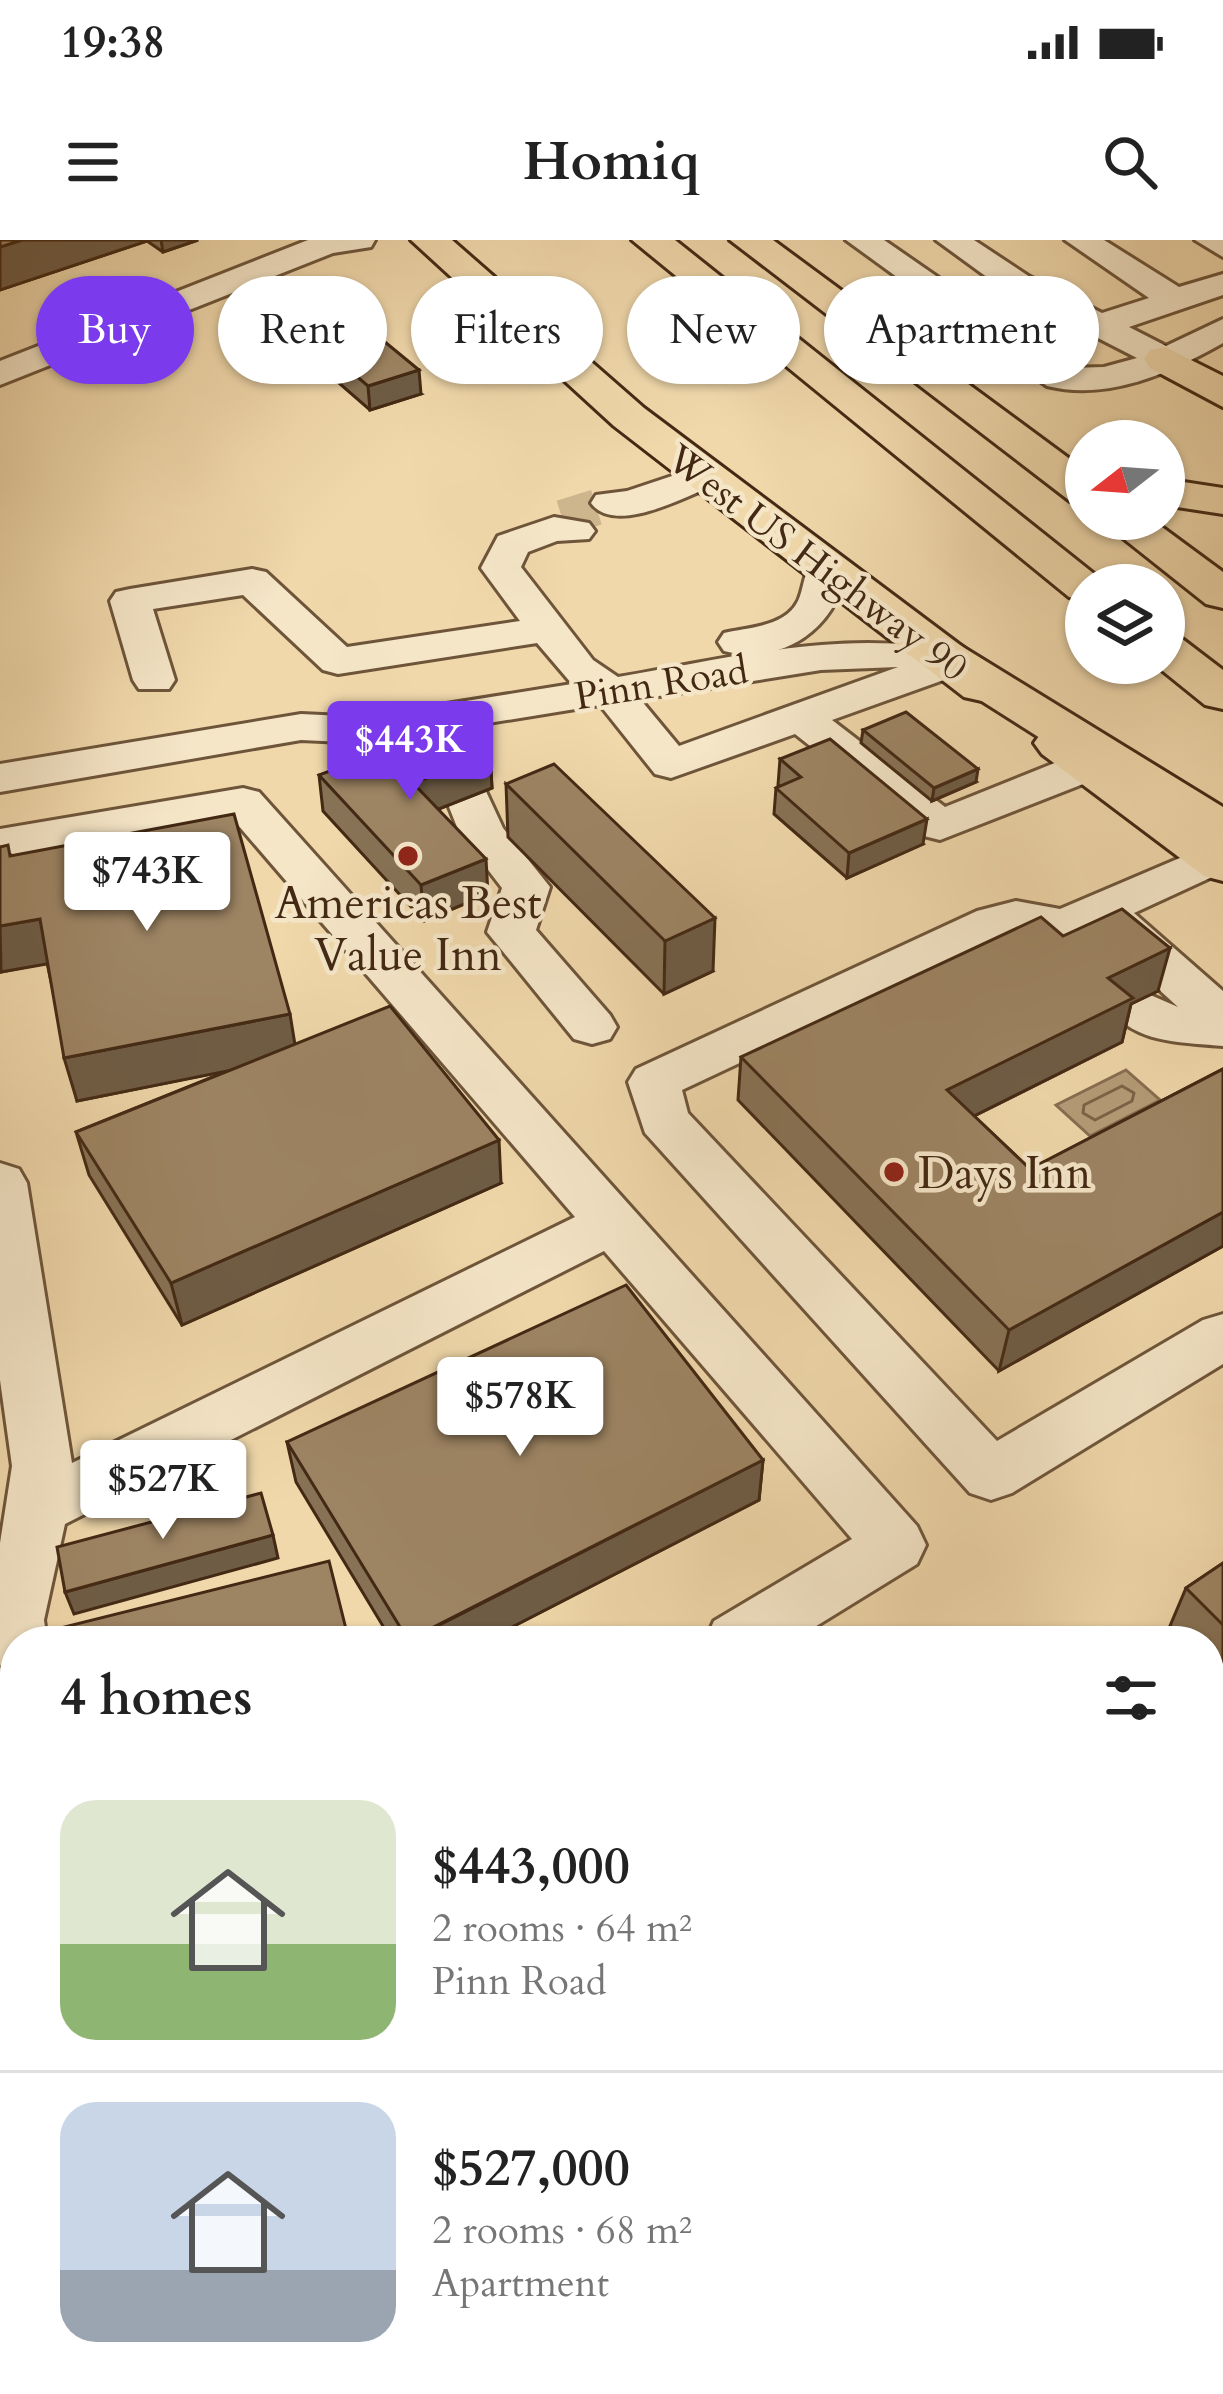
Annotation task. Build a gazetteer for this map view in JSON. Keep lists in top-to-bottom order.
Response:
{
  "streets": {
    "main road": ["West US Highway 90"],
    "street": ["Pinn Road"]
  },
  "crossings": [
    ["West US Highway 90", "Pinn Road"]
  ],
  "places": ["Americas Best Value Inn", "Days Inn"],
  "north": "left",
  "page": {
    "status": "19:38",
    "header": "Homiq",
    "chip": [
      "Buy",
      "Rent",
      "Filters",
      "New",
      "Apartment"
    ],
    "price": [
      "$443K",
      "$743K",
      "$578K",
      "$527K"
    ],
    "heading": "4 homes",
    "list": [
      {
        "name": "$443,000",
        "note": "2 rooms · 64 m² · Pinn Road"
      },
      {
        "name": "$527,000",
        "note": "2 rooms · 68 m² · Apartment"
      }
    ]
  }
}
